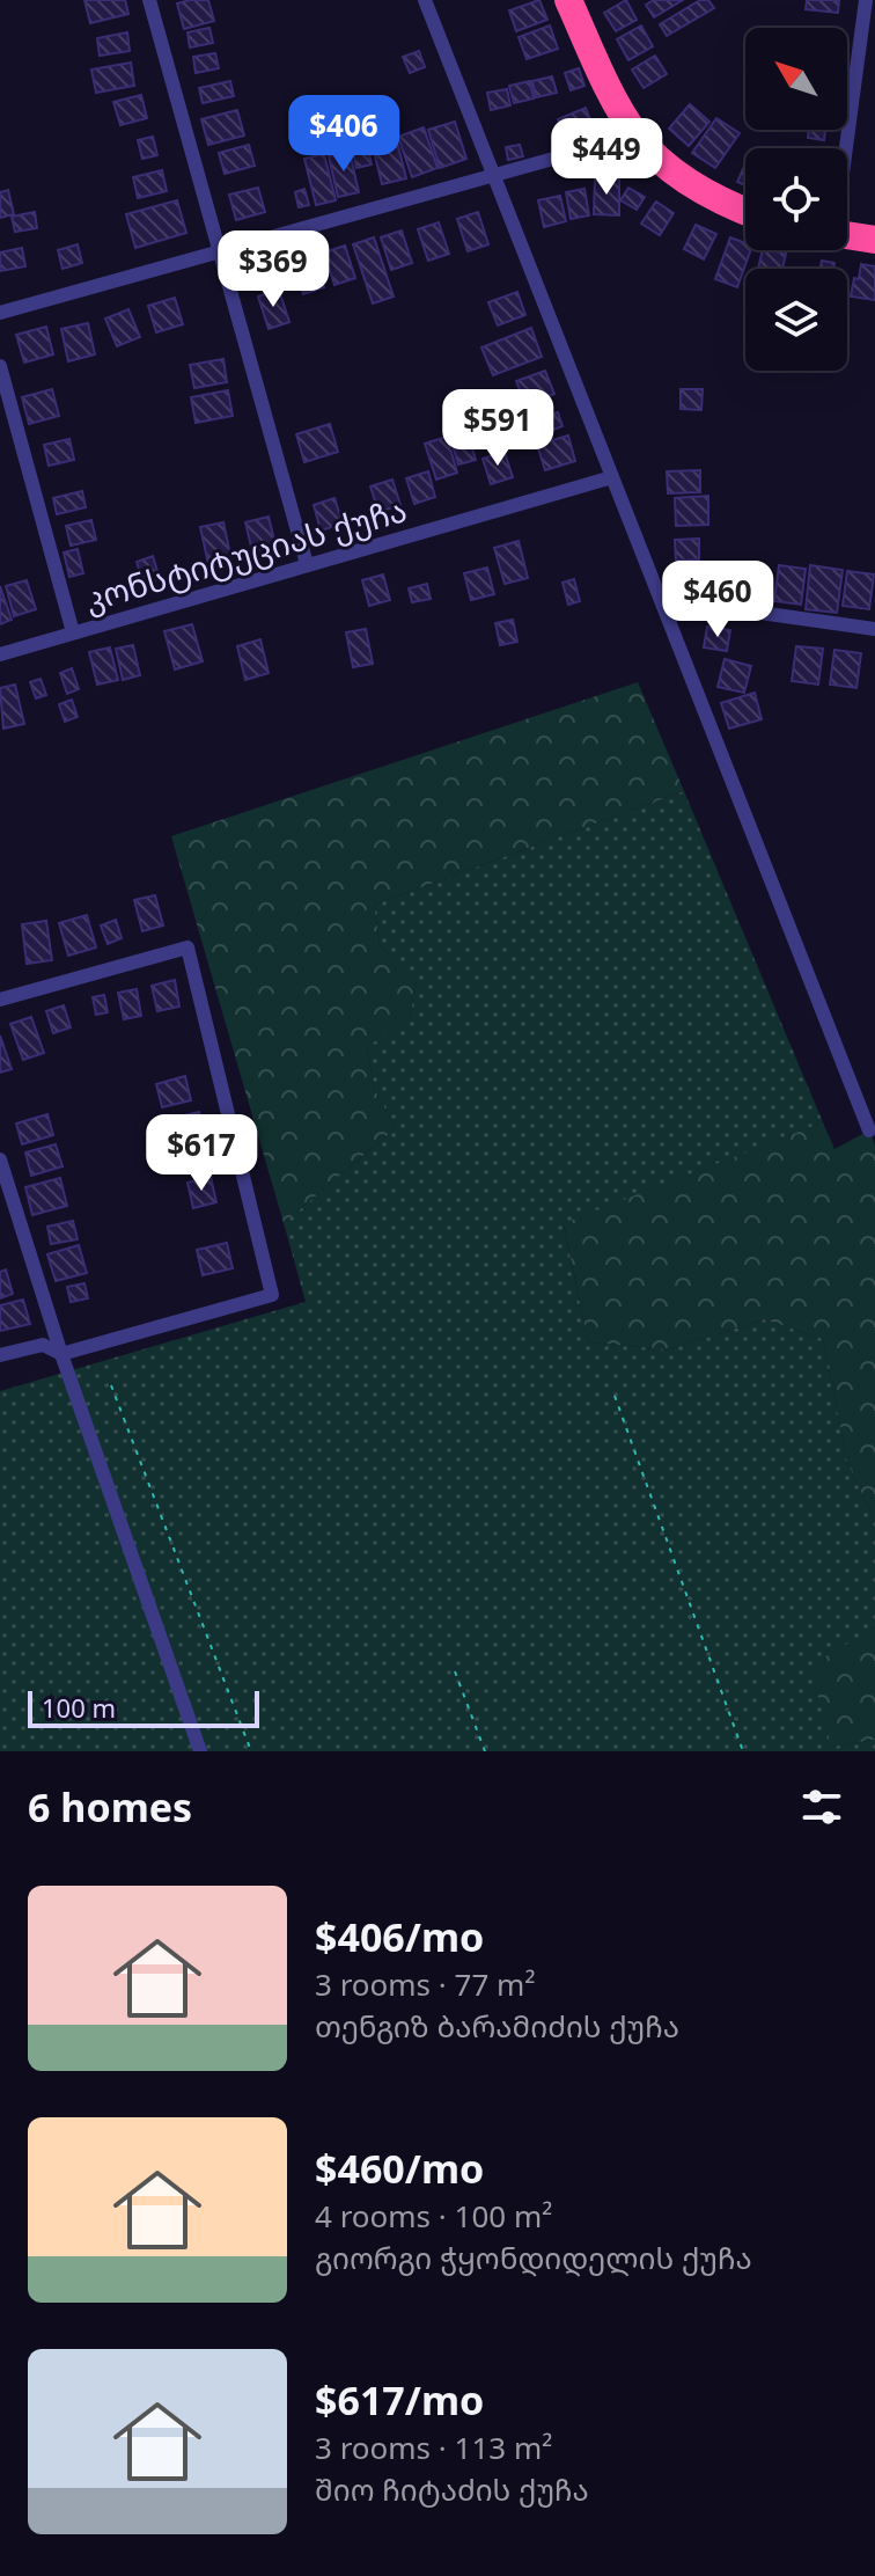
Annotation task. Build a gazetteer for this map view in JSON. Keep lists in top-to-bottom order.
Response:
{
  "streets": {
    "street": ["კონსტიტუციას ქუჩა"]
  },
  "scale_bar": "100 m",
  "north": "top left",
  "page": {
    "price": [
      "$406",
      "$449",
      "$369",
      "$591",
      "$460",
      "$617"
    ],
    "scale": "100 m",
    "heading": "6 homes",
    "list": [
      {
        "name": "$406/mo",
        "note": "3 rooms · 77 m² · თენგიზ ბარამიძის ქუჩა"
      },
      {
        "name": "$460/mo",
        "note": "4 rooms · 100 m² · გიორგი ჭყონდიდელის ქუჩა"
      },
      {
        "name": "$617/mo",
        "note": "3 rooms · 113 m² · შიო ჩიტაძის ქუჩა"
      }
    ]
  }
}
